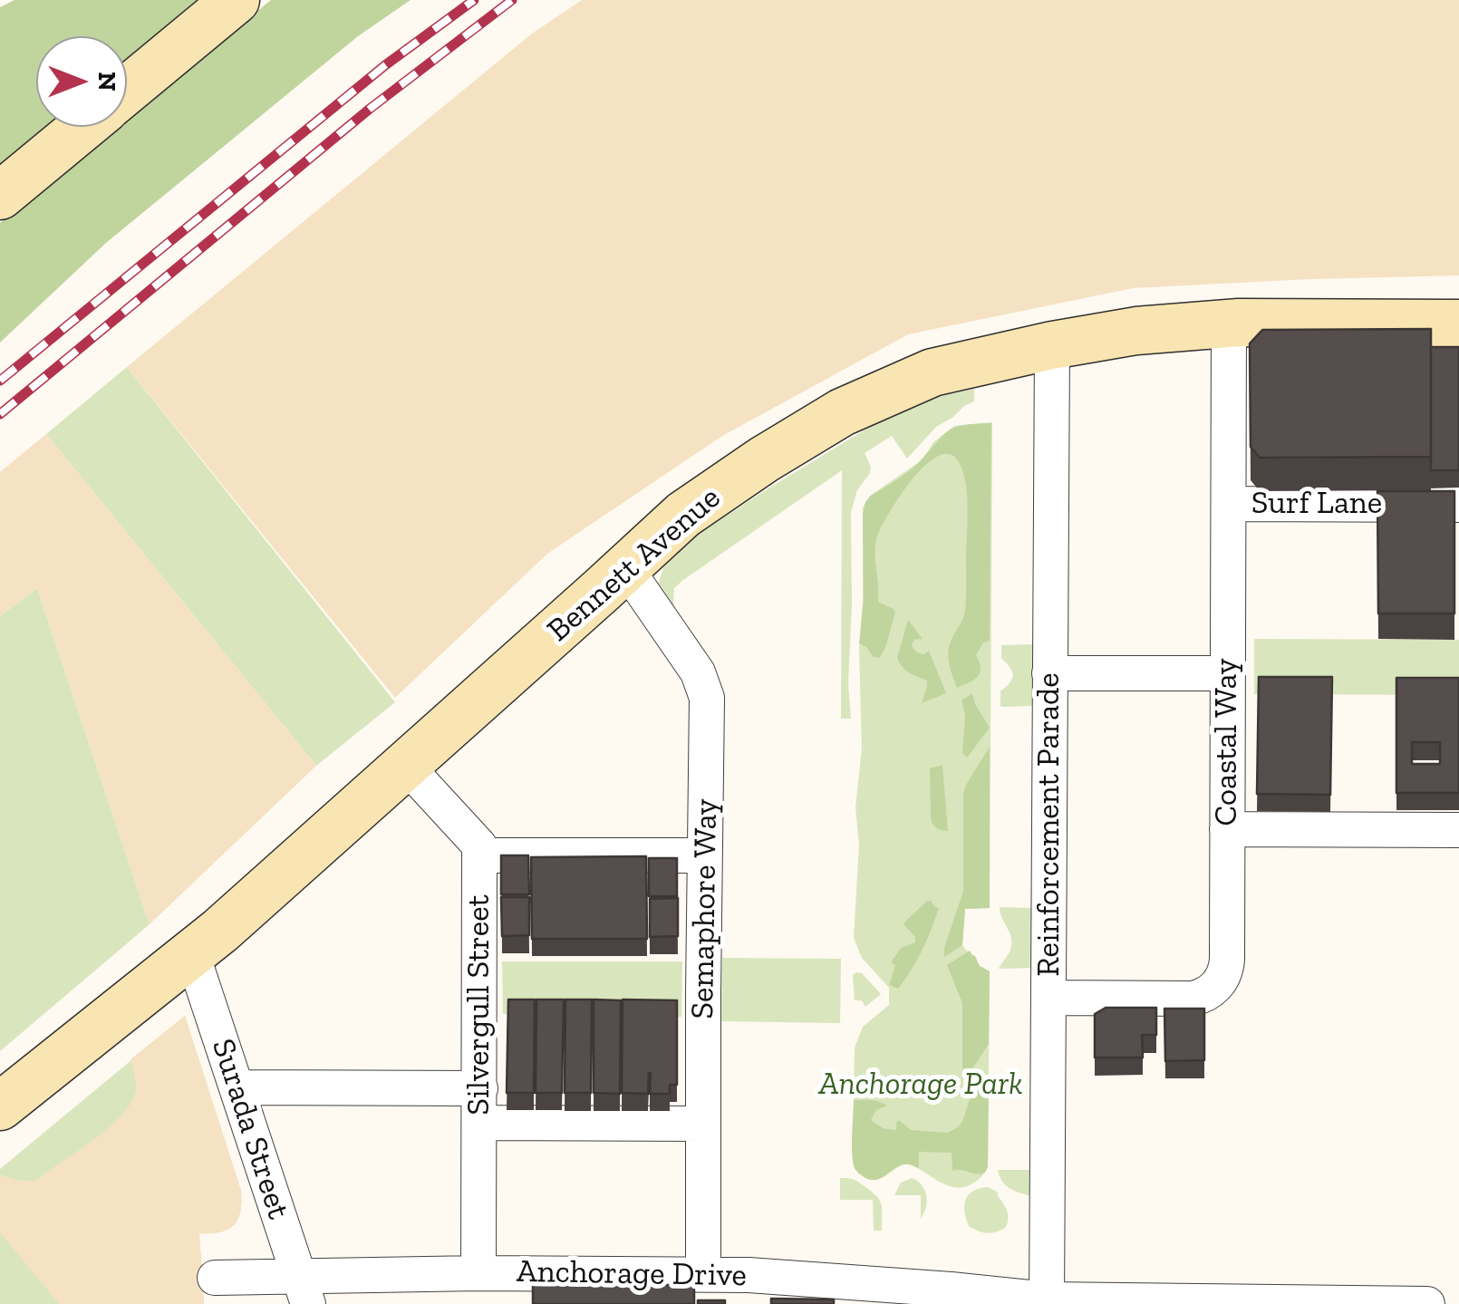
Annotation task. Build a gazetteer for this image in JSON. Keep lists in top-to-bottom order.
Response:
{
  "streets": {
    "street": [
      "Surf Lane",
      "Bennett Avenue",
      "Coastal Way",
      "Reinforcement Parade",
      "Semaphore Way",
      "Silvergull Street",
      "Surada Street",
      "Anchorage Drive"
    ]
  },
  "crossings": [
    ["Surf Lane", "Coastal Way"],
    ["Bennett Avenue", "Coastal Way"],
    ["Bennett Avenue", "Reinforcement Parade"],
    ["Bennett Avenue", "Semaphore Way"],
    ["Bennett Avenue", "Silvergull Street"],
    ["Bennett Avenue", "Surada Street"],
    ["Coastal Way", "Reinforcement Parade"],
    ["Reinforcement Parade", "Anchorage Drive"],
    ["Semaphore Way", "Anchorage Drive"],
    ["Silvergull Street", "Anchorage Drive"],
    ["Surada Street", "Anchorage Drive"]
  ],
  "parks": ["Anchorage Park"],
  "north": "right"
}
